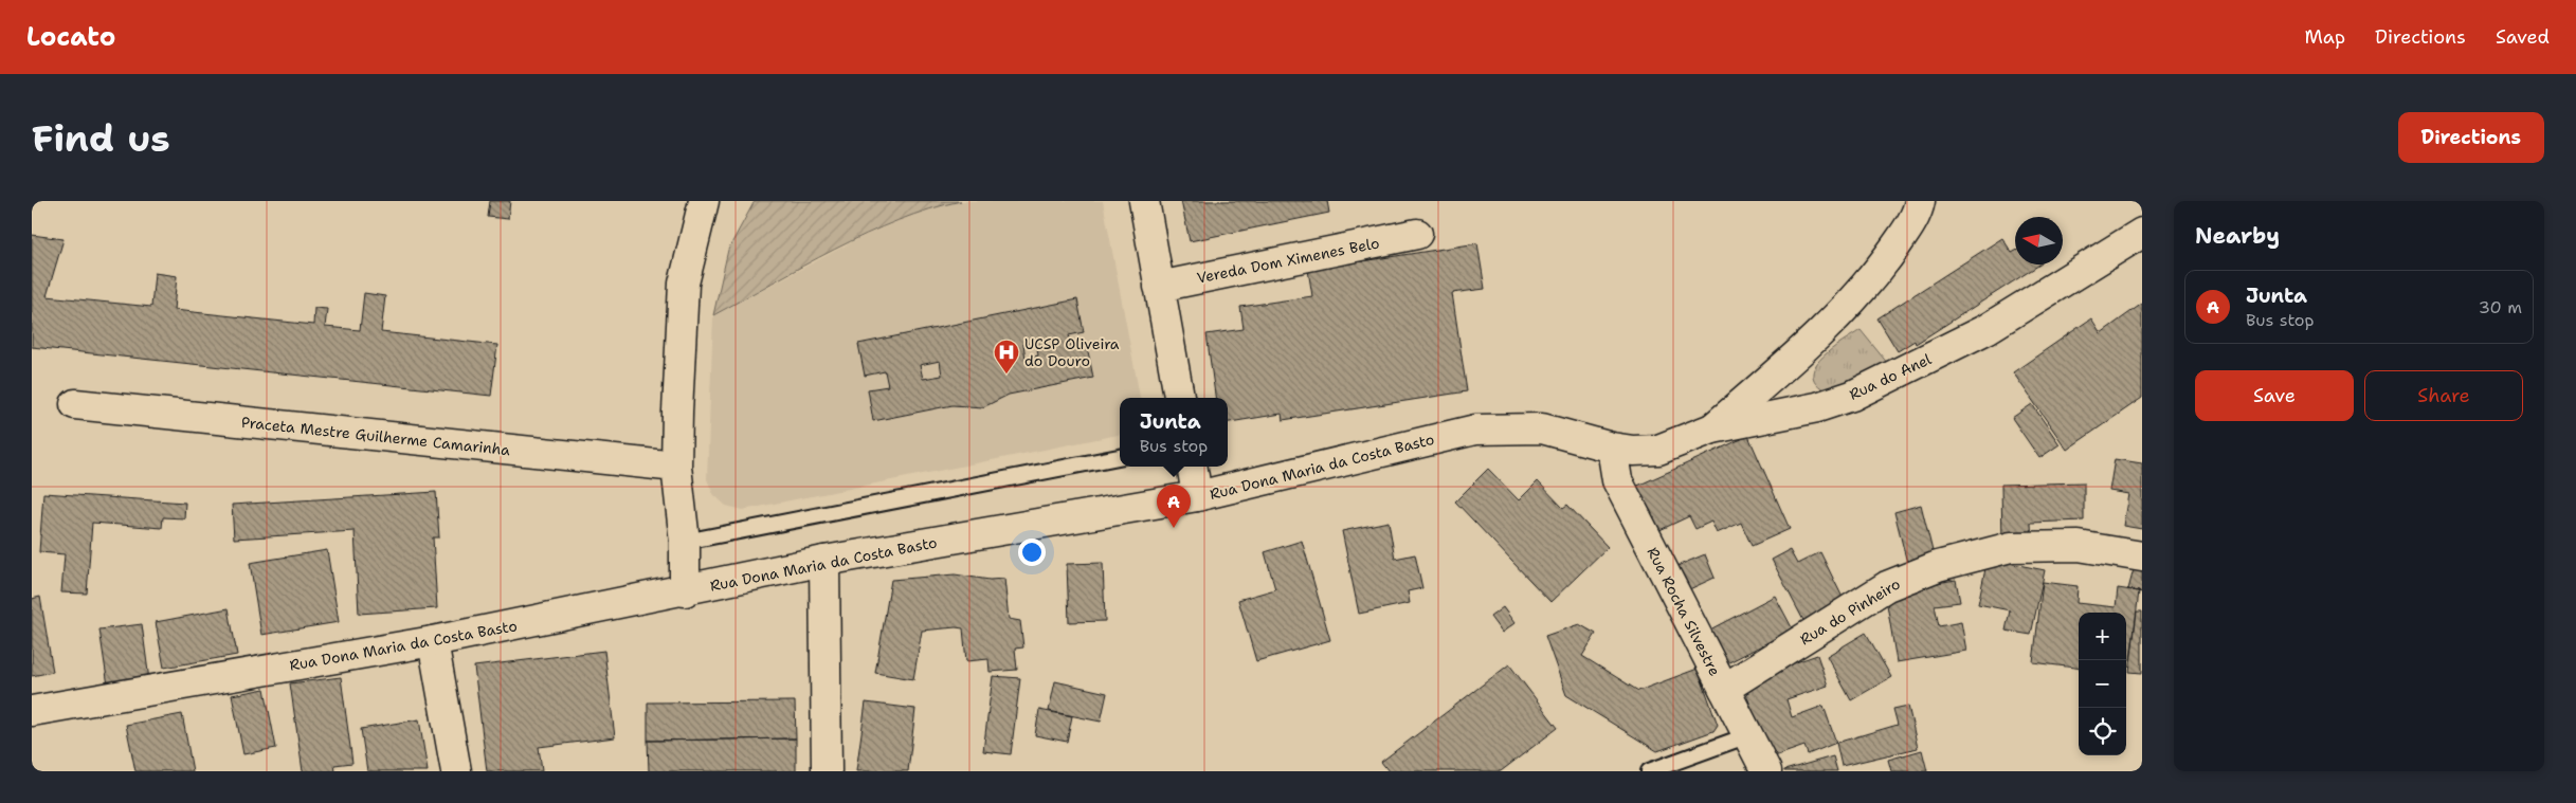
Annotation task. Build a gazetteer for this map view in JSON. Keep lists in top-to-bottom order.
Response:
{
  "streets": {
    "street": [
      "Vereda Dom Ximenes Belo",
      "Rua do Anel",
      "Praceta Mestre Guilherme Camarinha",
      "Rua Dona Maria da Costa Basto",
      "Rua Rocha Silvestre",
      "Rua do Pinheiro"
    ]
  },
  "crossings": [
    ["Rua do Anel", "Rua Dona Maria da Costa Basto"],
    ["Rua do Anel", "Rua Rocha Silvestre"],
    ["Rua Dona Maria da Costa Basto", "Rua Rocha Silvestre"],
    ["Rua Rocha Silvestre", "Rua do Pinheiro"]
  ],
  "places": {
    "hospital": ["UCSP Oliveira do Douro"]
  },
  "north": "left",
  "page": {
    "header": "Locato",
    "nav": ["Map", "Directions", "Saved"],
    "buttons": [
      "Directions",
      ["Save", "Share"]
    ],
    "title": "Find us",
    "heading": "Nearby",
    "list": [
      {
        "mark": "A",
        "name": "Junta",
        "note": "Bus stop",
        "value": "30 m"
      }
    ],
    "popup": ["Junta", "Bus stop"],
    "pins": "A",
    "map_buttons": ["+", "−"]
  }
}
